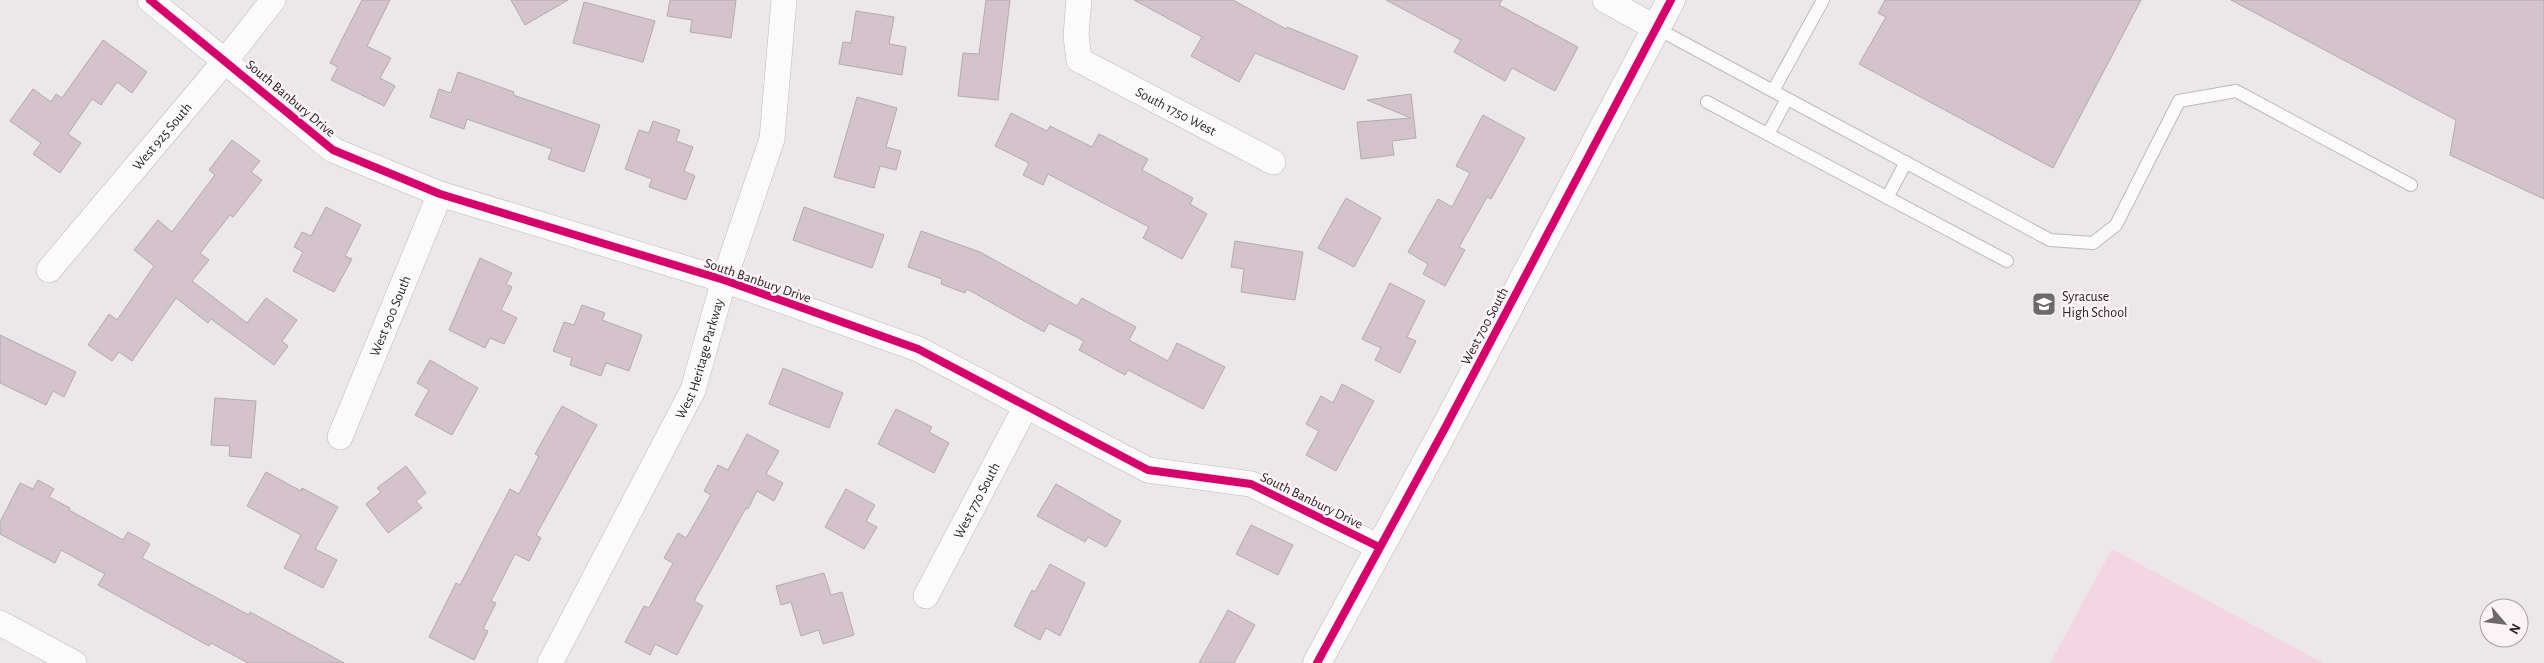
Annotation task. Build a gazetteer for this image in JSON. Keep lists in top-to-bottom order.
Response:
{
  "streets": {
    "street": [
      "South Banbury Drive",
      "South 1750 West",
      "West 925 South",
      "West 900 South",
      "West 700 South",
      "West Heritage Parkway",
      "West 770 South"
    ]
  },
  "crossings": [
    ["South Banbury Drive", "West 925 South"],
    ["South Banbury Drive", "West 900 South"],
    ["South Banbury Drive", "West 700 South"],
    ["South Banbury Drive", "West Heritage Parkway"],
    ["South Banbury Drive", "West 770 South"]
  ],
  "places": {
    "school or university": ["Syracuse High School"]
  },
  "north": "bottom right"
}
